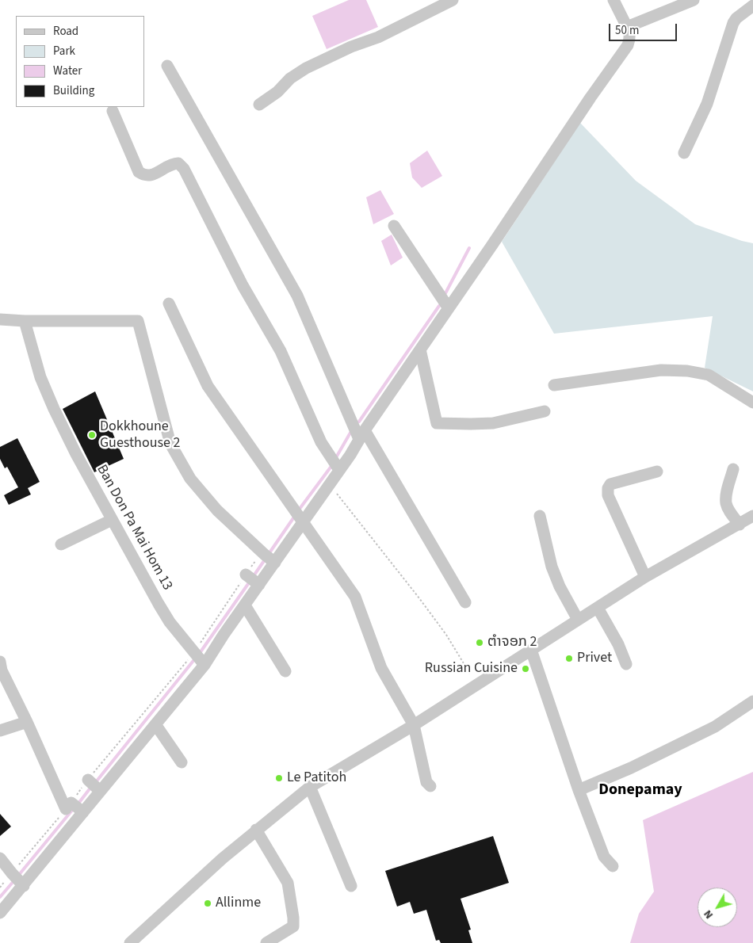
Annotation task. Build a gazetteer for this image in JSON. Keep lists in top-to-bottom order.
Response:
{
  "streets": {
    "street": ["Ban Don Pa Mai Hom 13"]
  },
  "districts": ["Donepamay"],
  "places": [
    "Dokkhoune Guesthouse 2",
    "ຕຳຈອກ 2",
    "Privet",
    "Russian Cuisine",
    "Le Patitoh",
    "Allinme"
  ],
  "legend": [
    "Road",
    "Park",
    "Water",
    "Building"
  ],
  "scale_bar": "50 m",
  "north": "bottom left"
}
